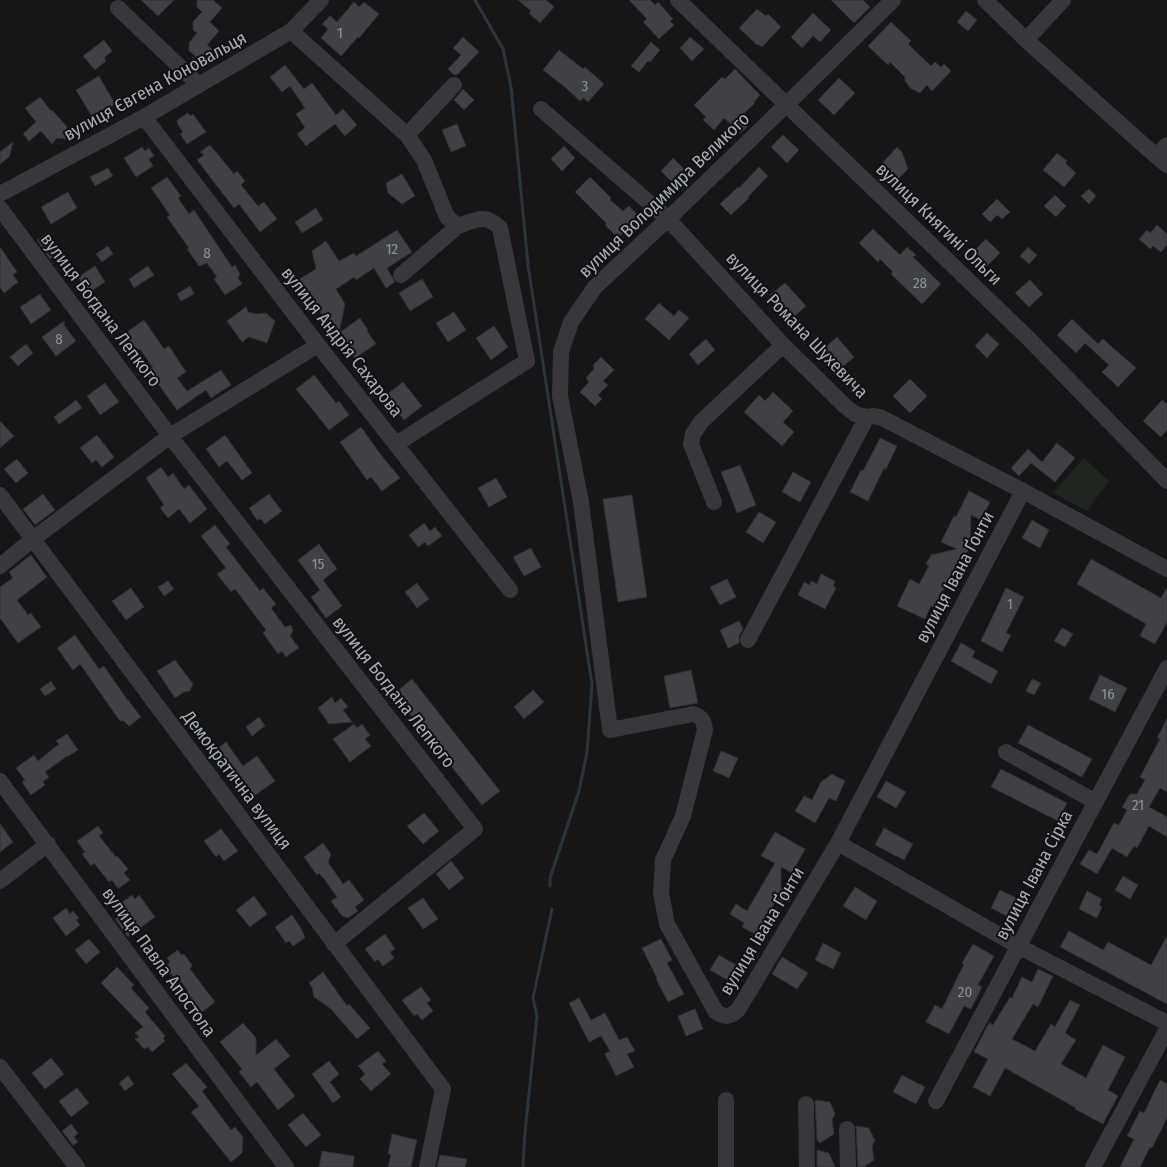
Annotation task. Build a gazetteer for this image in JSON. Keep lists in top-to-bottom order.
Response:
{
  "streets": {
    "street": [
      "вулиця Євгена Коновальця",
      "вулиця Володимира Великого",
      "вулиця Княгині Ольги",
      "вулиця Богдана Лепкого",
      "вулиця Романа Шухевича",
      "вулиця Андрія Сахарова",
      "вулиця Івана Ґонти",
      "Демократична вулиця",
      "вулиця Івана Сірка",
      "вулиця Павла Апостола"
    ]
  },
  "crossings": [
    ["вулиця Євгена Коновальця", "вулиця Андрія Сахарова"],
    ["вулиця Володимира Великого", "вулиця Княгині Ольги"],
    ["вулиця Володимира Великого", "вулиця Романа Шухевича"],
    ["вулиця Володимира Великого", "вулиця Івана Ґонти"],
    ["вулиця Богдана Лепкого", "Демократична вулиця"],
    ["вулиця Романа Шухевича", "вулиця Івана Ґонти"]
  ],
  "house_numbers": [
    "1",
    "3",
    "12",
    "8",
    "28",
    "8",
    "15",
    "1",
    "16",
    "21",
    "20"
  ]
}
